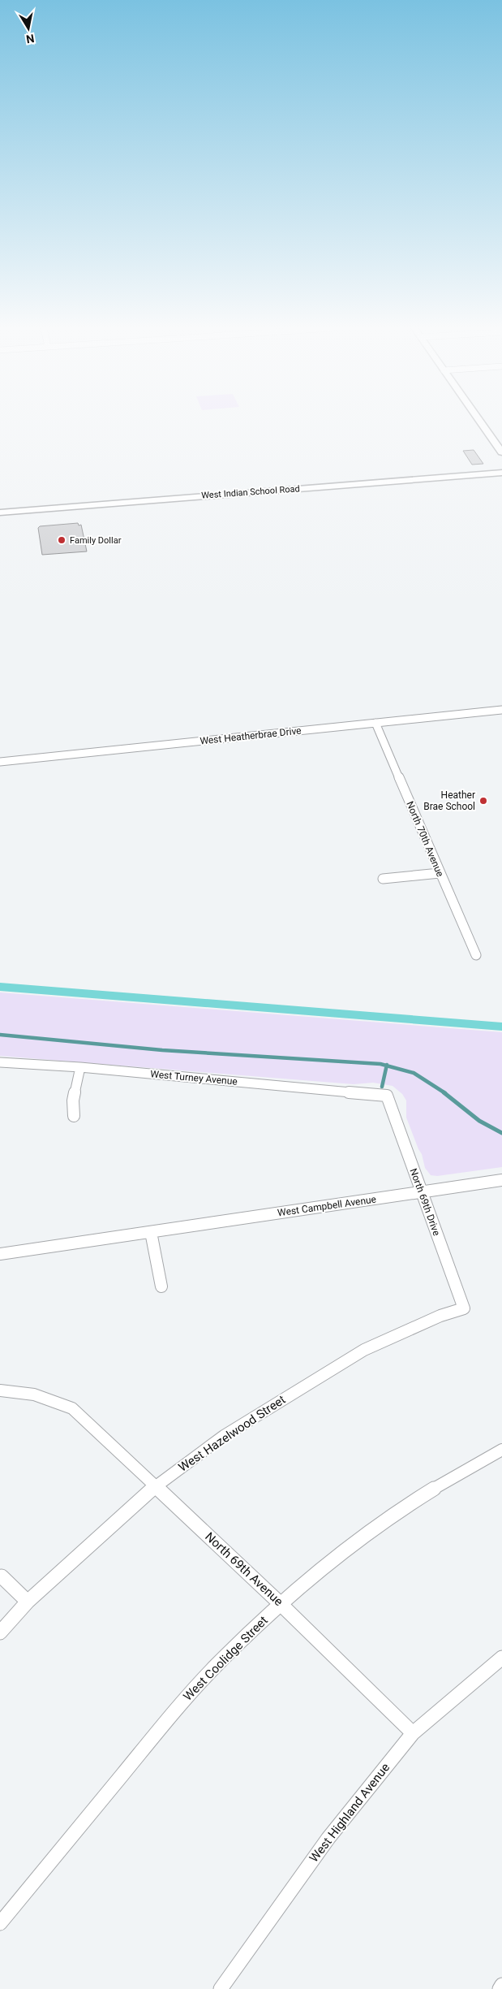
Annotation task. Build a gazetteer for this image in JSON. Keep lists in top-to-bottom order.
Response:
{
  "streets": {
    "main road": ["West Indian School Road"],
    "street": [
      "West Heatherbrae Drive",
      "North 70th Avenue",
      "West Turney Avenue",
      "North 69th Drive",
      "West Campbell Avenue",
      "West Hazelwood Street",
      "North 69th Avenue",
      "West Coolidge Street",
      "West Highland Avenue"
    ]
  },
  "crossings": [
    ["West Heatherbrae Drive", "North 70th Avenue"],
    ["West Turney Avenue", "North 69th Drive"],
    ["North 69th Drive", "West Campbell Avenue"],
    ["North 69th Drive", "West Hazelwood Street"],
    ["West Hazelwood Street", "North 69th Avenue"],
    ["North 69th Avenue", "West Coolidge Street"],
    ["North 69th Avenue", "West Highland Avenue"]
  ],
  "places": ["Family Dollar", "Heather Brae School"],
  "north": "bottom"
}
